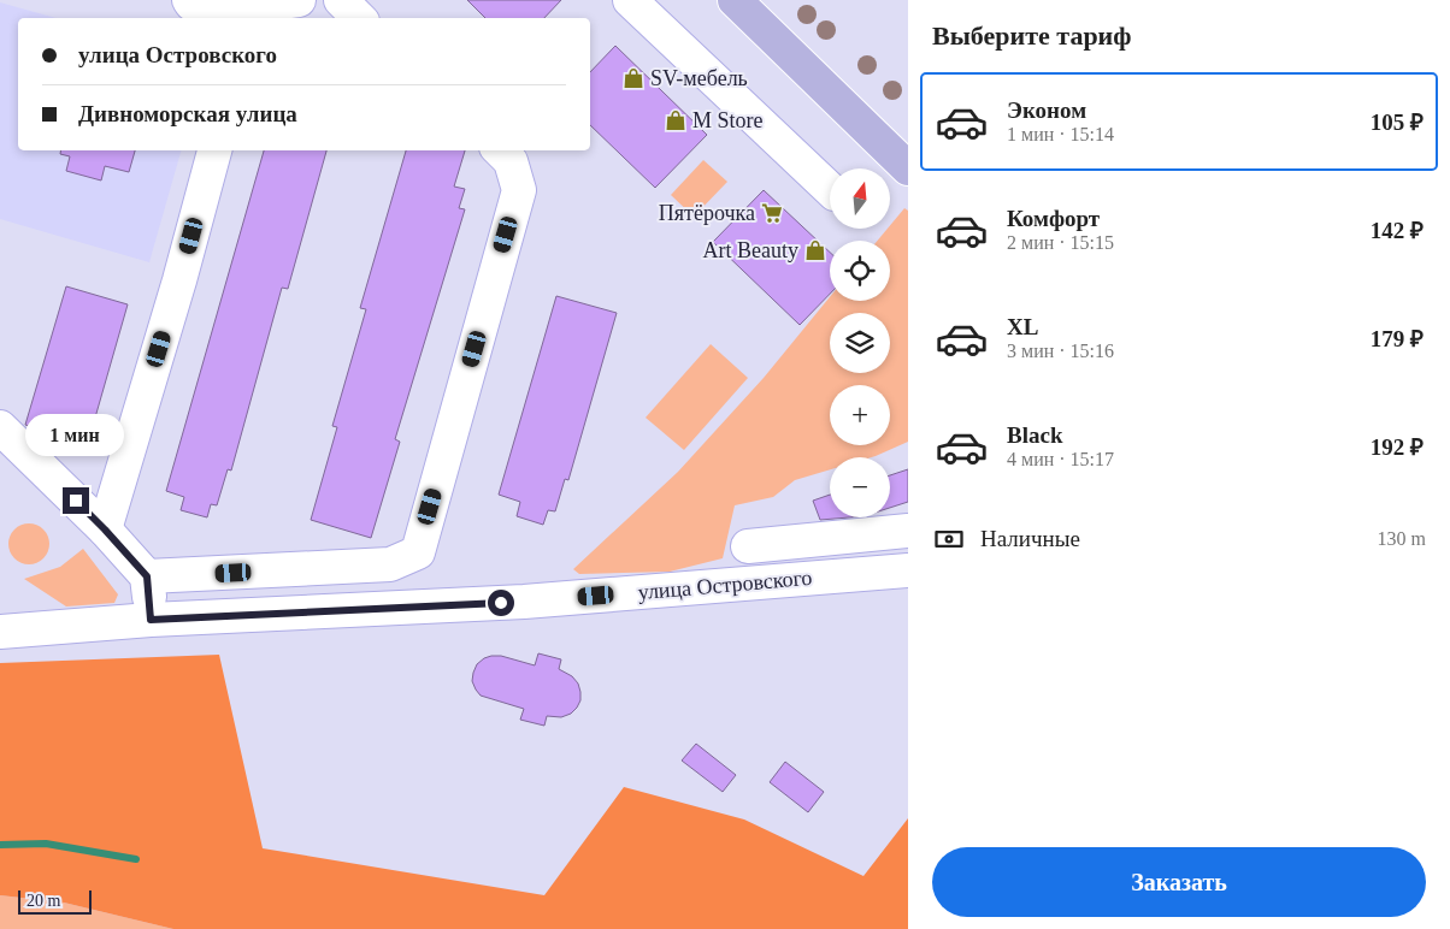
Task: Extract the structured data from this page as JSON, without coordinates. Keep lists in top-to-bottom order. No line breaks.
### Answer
{"streets":{"street":["улица Островского"]},"places":{"shop":["SV-мебель","M Store","Art Beauty"],"supermarket":["Пятёрочка"]},"scale_bar":"20 m","north":"top","page":{"heading":"Выберите тариф","banner":["улица Островского","Дивноморская улица"],"list":[{"name":"Эконом","note":"1 мин · 15:14","value":"105 ₽"},{"name":"Комфорт","note":"2 мин · 15:15","value":"142 ₽"},{"name":"XL","note":"3 мин · 15:16","value":"179 ₽"},{"name":"Black","note":"4 мин · 15:17","value":"192 ₽"}],"map_buttons":["+","−"],"bubble":"1 мин","pay":["Наличные","130 m"],"buttons":"Заказать","scale":"20 m"}}
